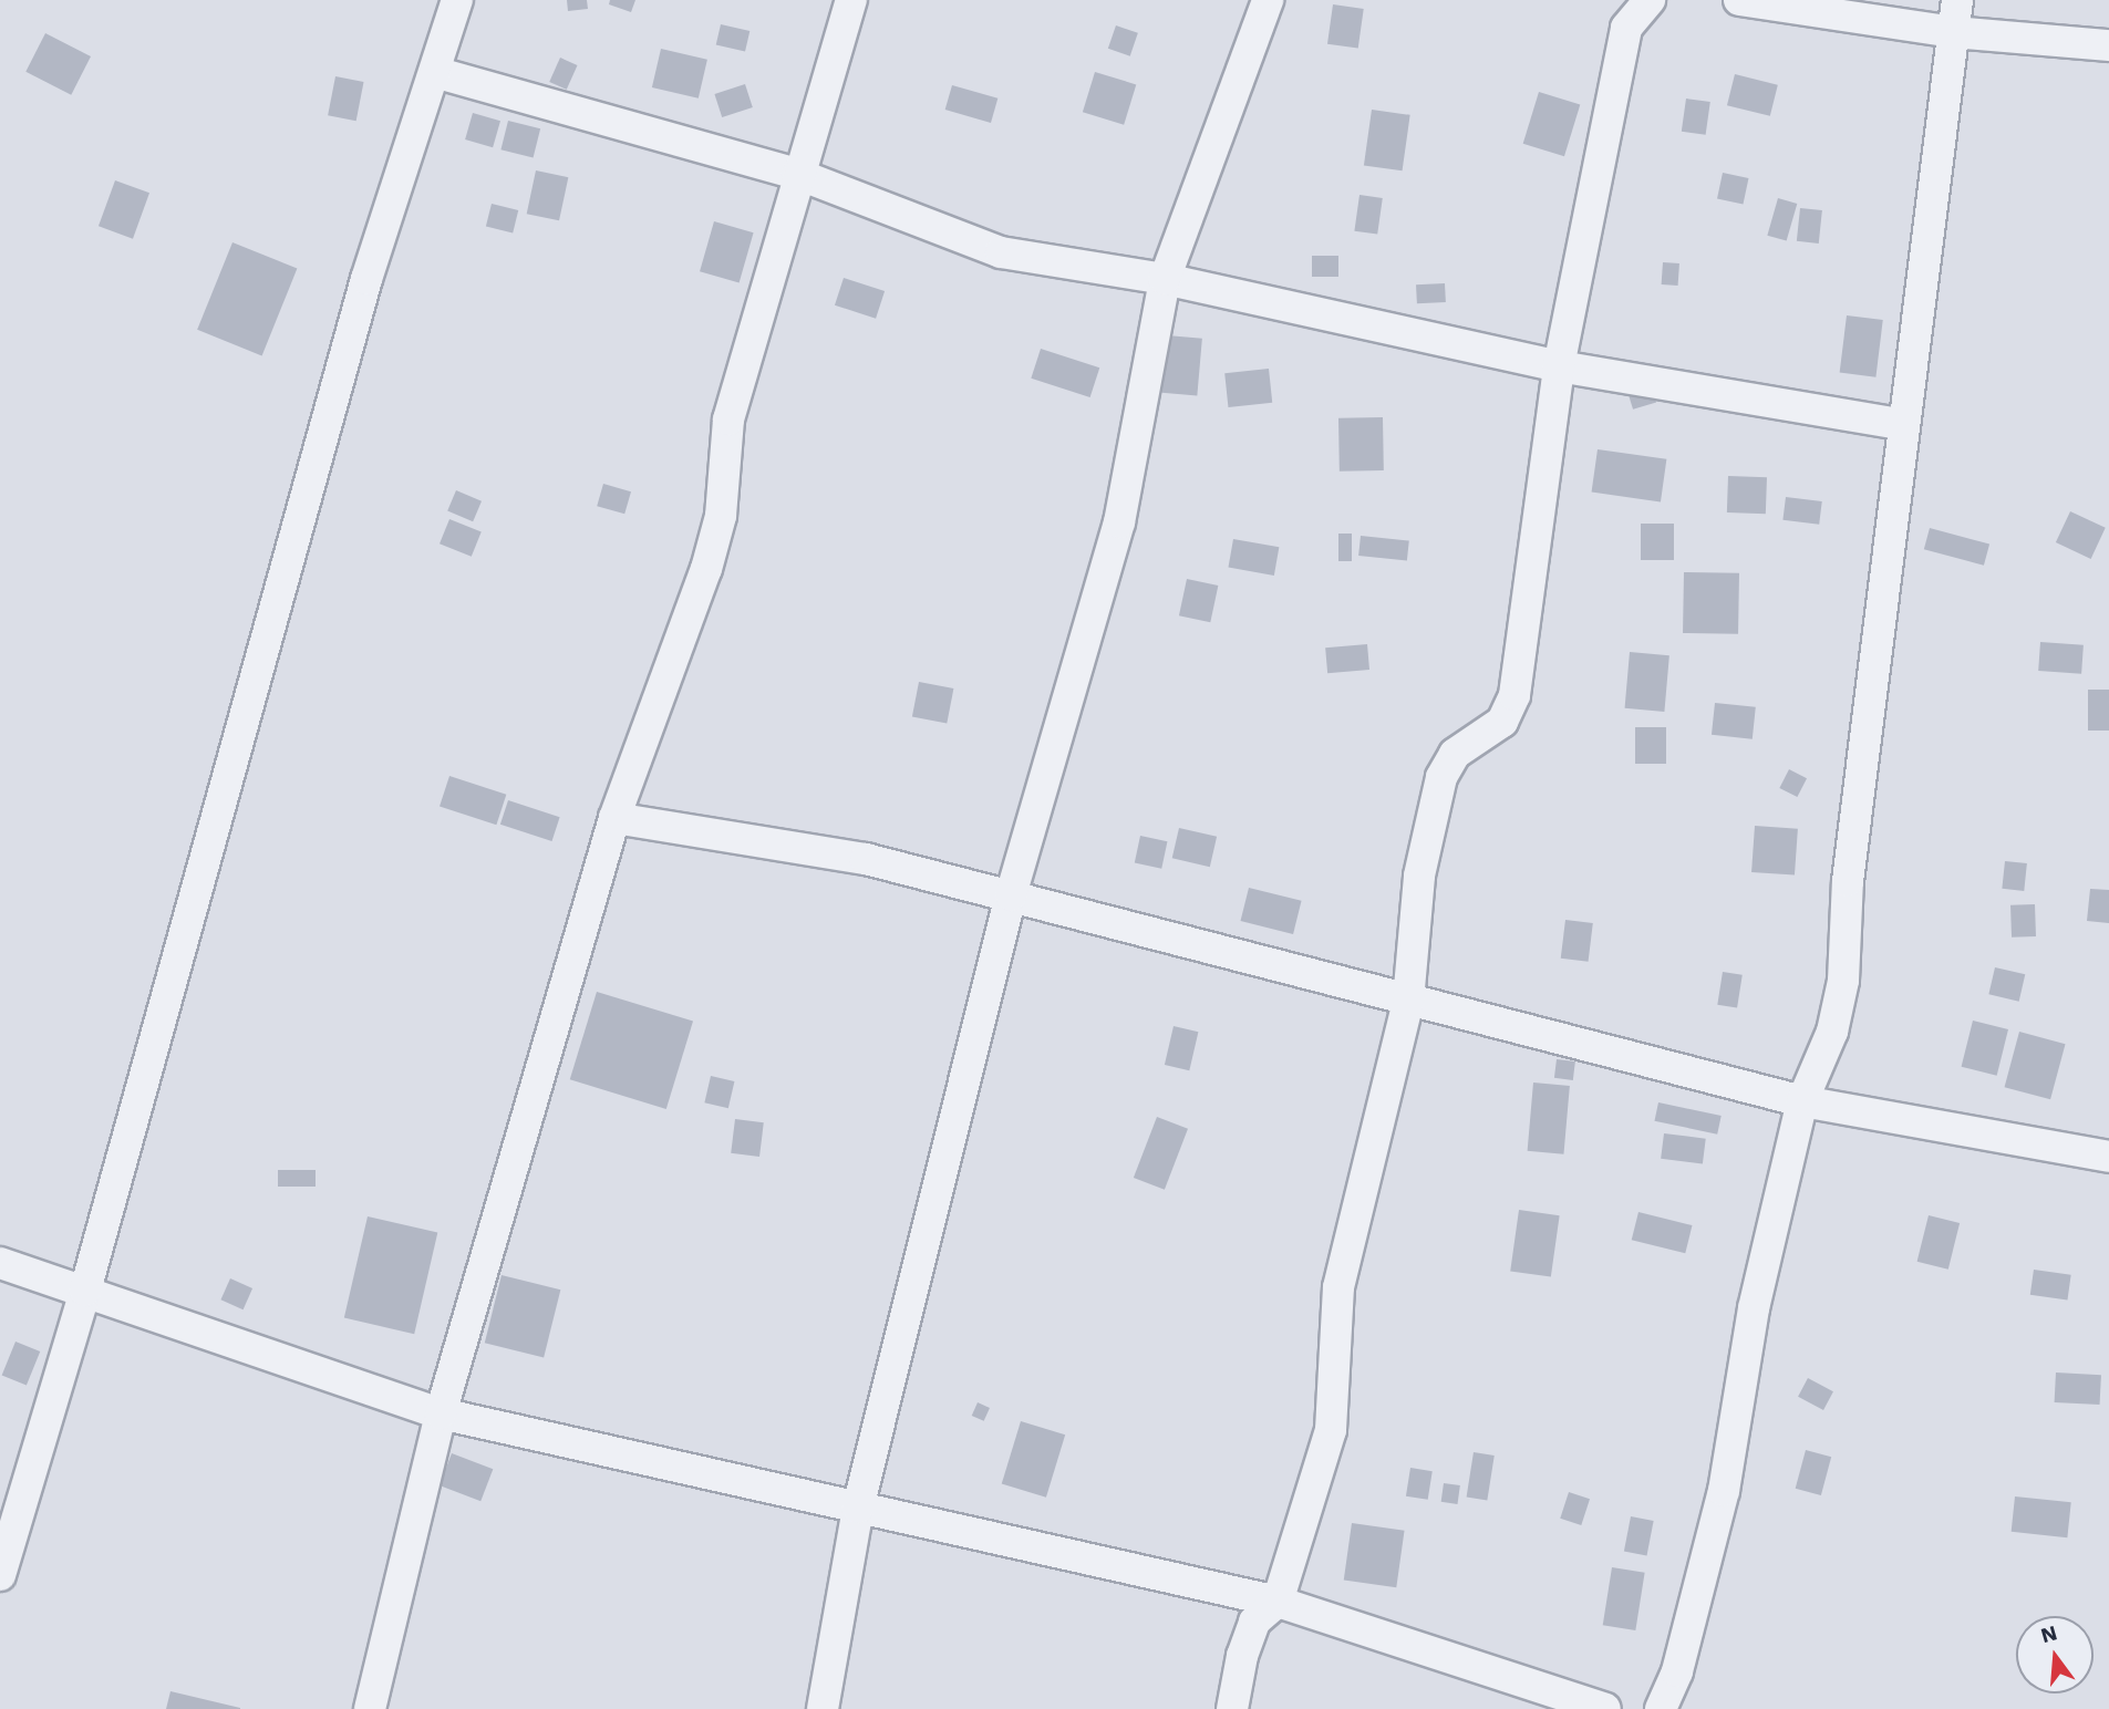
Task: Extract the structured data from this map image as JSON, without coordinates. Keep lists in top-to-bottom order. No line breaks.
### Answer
{"north":"top"}
